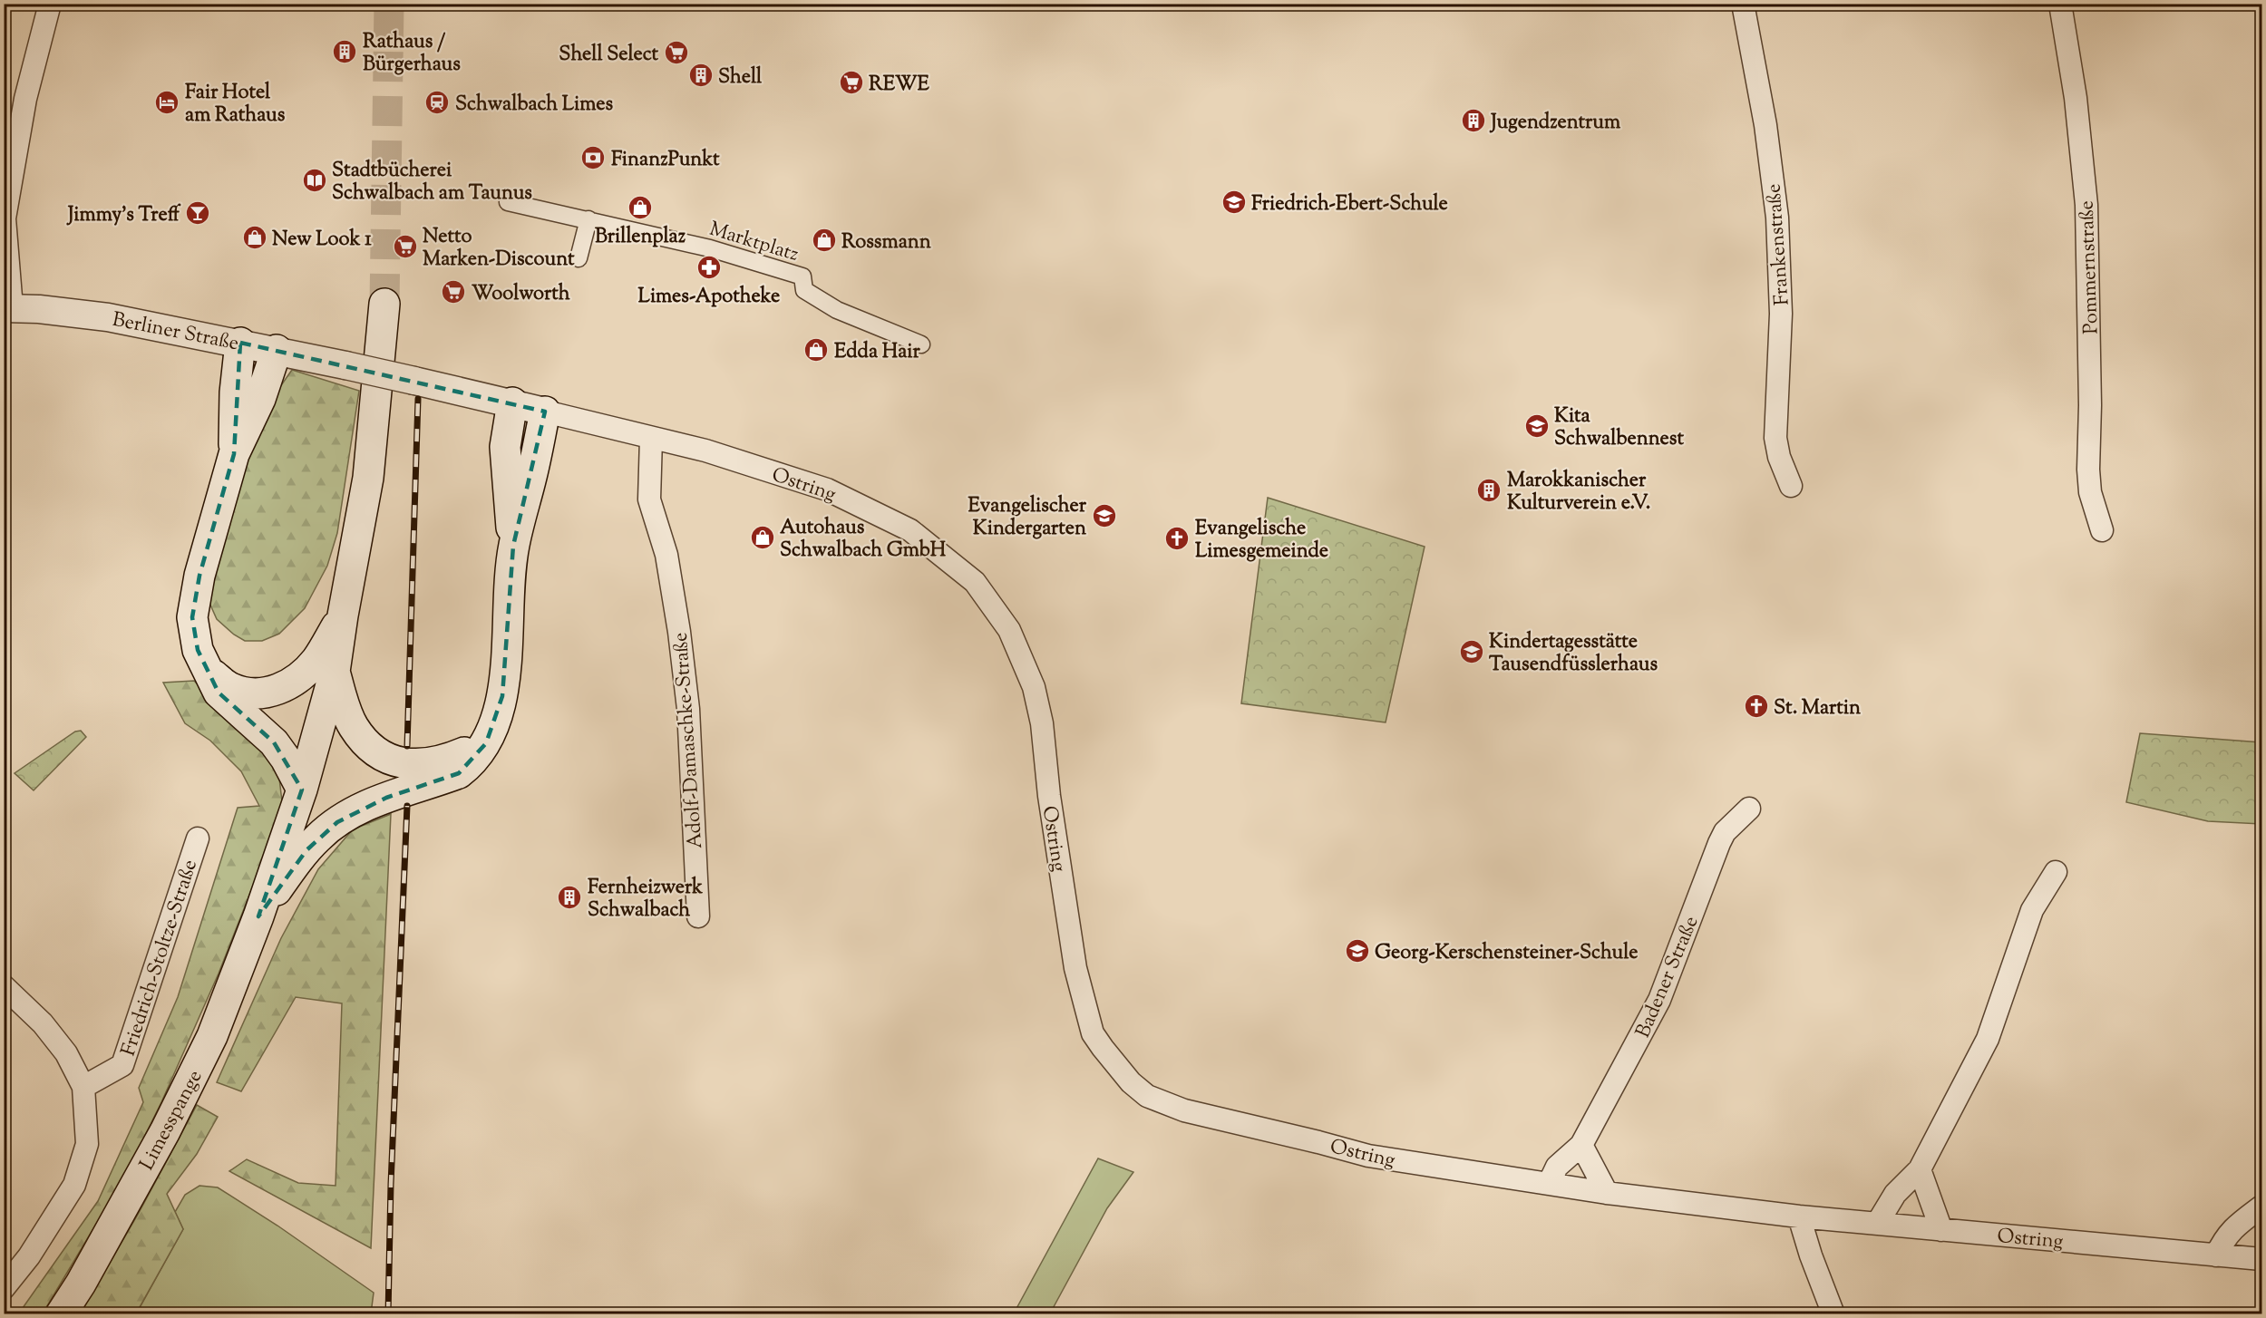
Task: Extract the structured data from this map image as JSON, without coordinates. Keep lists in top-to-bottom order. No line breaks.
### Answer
{"streets":{"main road":["Limesspange"],"street":["Marktplatz","Frankenstraße","Pommernstraße","Berliner Straße","Ostring","Adolf-Damaschke-Straße","Friedrich-Stoltze-Straße","Badener Straße"]},"crossings":[["Berliner Straße","Ostring"],["Ostring","Adolf-Damaschke-Straße"],["Ostring","Badener Straße"]],"places":{"building":["Rathaus / Bürgerhaus","Shell","Jugendzentrum","Marokkanischer Kulturverein e.V.","Fernheizwerk Schwalbach"],"supermarket":["Shell Select","REWE","Netto Marken-Discount","Woolworth"],"hotel":["Fair Hotel am Rathaus"],"station":["Schwalbach Limes"],"bank":["FinanzPunkt"],"library":["Stadtbücherei Schwalbach am Taunus"],"school or university":["Friedrich-Ebert-Schule","Kita Schwalbennest","Evangelischer Kindergarten","Kindertagesstätte Tausendfüsslerhaus","Georg-Kerschensteiner-Schule"],"shop":["Brillenplaz","New Look 1","Rossmann","Edda Hair","Autohaus Schwalbach GmbH"],"bar":["Jimmy's Treff"],"pharmacy":["Limes-Apotheke"],"church":["Evangelische Limesgemeinde","St. Martin"]}}
